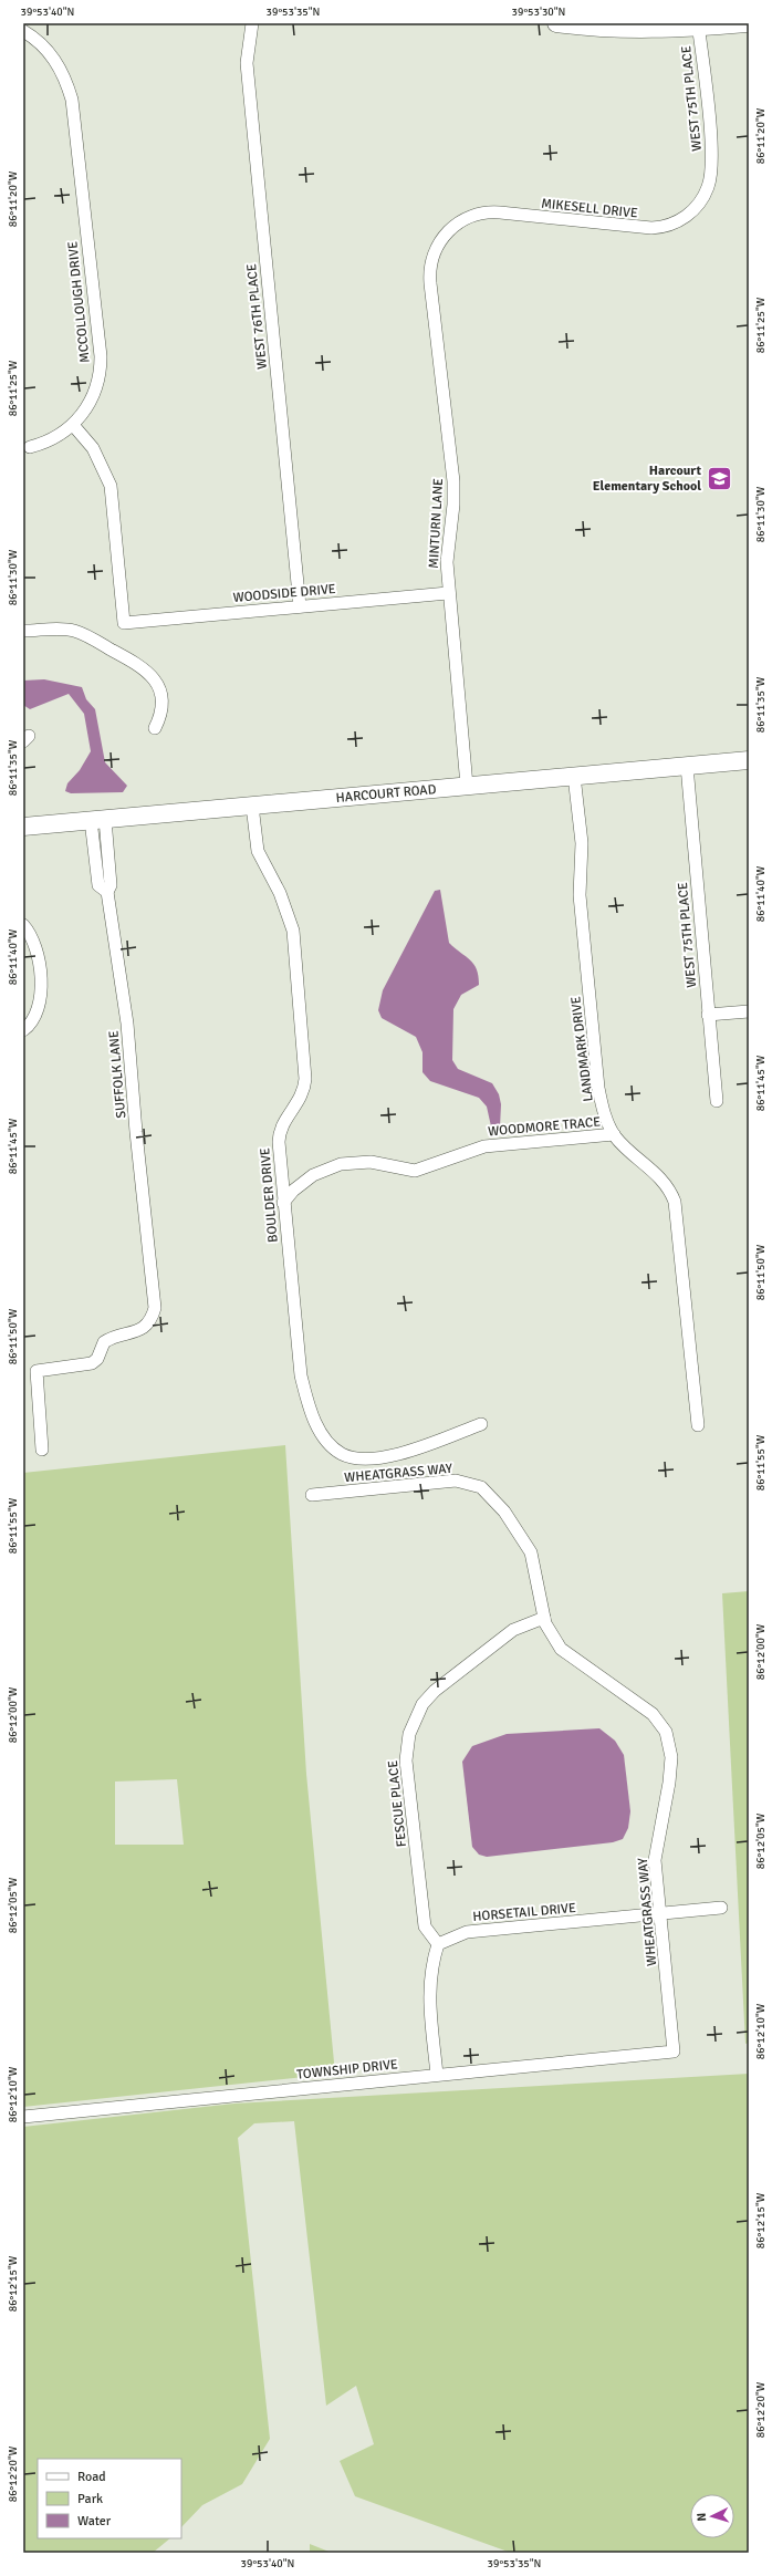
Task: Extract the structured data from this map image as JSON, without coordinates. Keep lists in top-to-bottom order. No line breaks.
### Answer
{"streets":{"street":["WEST 75TH PLACE","MIKESELL DRIVE","MCCOLLOUGH DRIVE","WEST 76TH PLACE","MINTURN LANE","WOODSIDE DRIVE","HARCOURT ROAD","LANDMARK DRIVE","SUFFOLK LANE","WOODMORE TRACE","BOULDER DRIVE","WHEATGRASS WAY","FESCUE PLACE","HORSETAIL DRIVE","TOWNSHIP DRIVE"]},"crossings":[["WEST 75TH PLACE","MIKESELL DRIVE"],["WEST 75TH PLACE","HARCOURT ROAD"],["MIKESELL DRIVE","MINTURN LANE"],["MCCOLLOUGH DRIVE","WOODSIDE DRIVE"],["WEST 76TH PLACE","WOODSIDE DRIVE"],["MINTURN LANE","WOODSIDE DRIVE"],["MINTURN LANE","HARCOURT ROAD"],["HARCOURT ROAD","LANDMARK DRIVE"],["HARCOURT ROAD","SUFFOLK LANE"],["HARCOURT ROAD","BOULDER DRIVE"],["LANDMARK DRIVE","WOODMORE TRACE"],["WOODMORE TRACE","BOULDER DRIVE"],["WHEATGRASS WAY","FESCUE PLACE"],["WHEATGRASS WAY","HORSETAIL DRIVE"],["WHEATGRASS WAY","TOWNSHIP DRIVE"],["FESCUE PLACE","HORSETAIL DRIVE"]],"places":{"school or university":["Harcourt Elementary School"]},"legend":["Road","Park","Water"],"north":"left","coordinates":["39°53'40\"N","39°53'35\"N","39°53'30\"N","86°11'20\"W","86°11'25\"W","86°11'30\"W","86°11'35\"W","86°11'40\"W","86°11'45\"W","86°11'50\"W","86°11'55\"W","86°12'00\"W","86°12'05\"W","86°12'10\"W","86°12'15\"W","86°12'20\"W"]}
